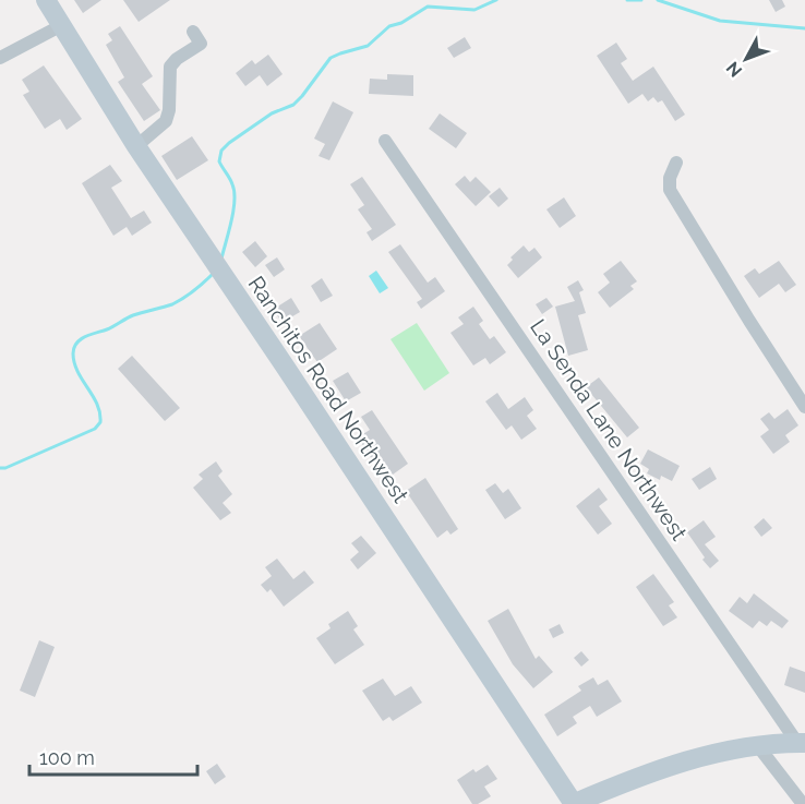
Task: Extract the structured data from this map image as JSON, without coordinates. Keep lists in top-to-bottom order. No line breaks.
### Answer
{"streets":{"street":["Ranchitos Road Northwest","La Senda Lane Northwest"]},"scale_bar":"100 m","north":"bottom left"}
